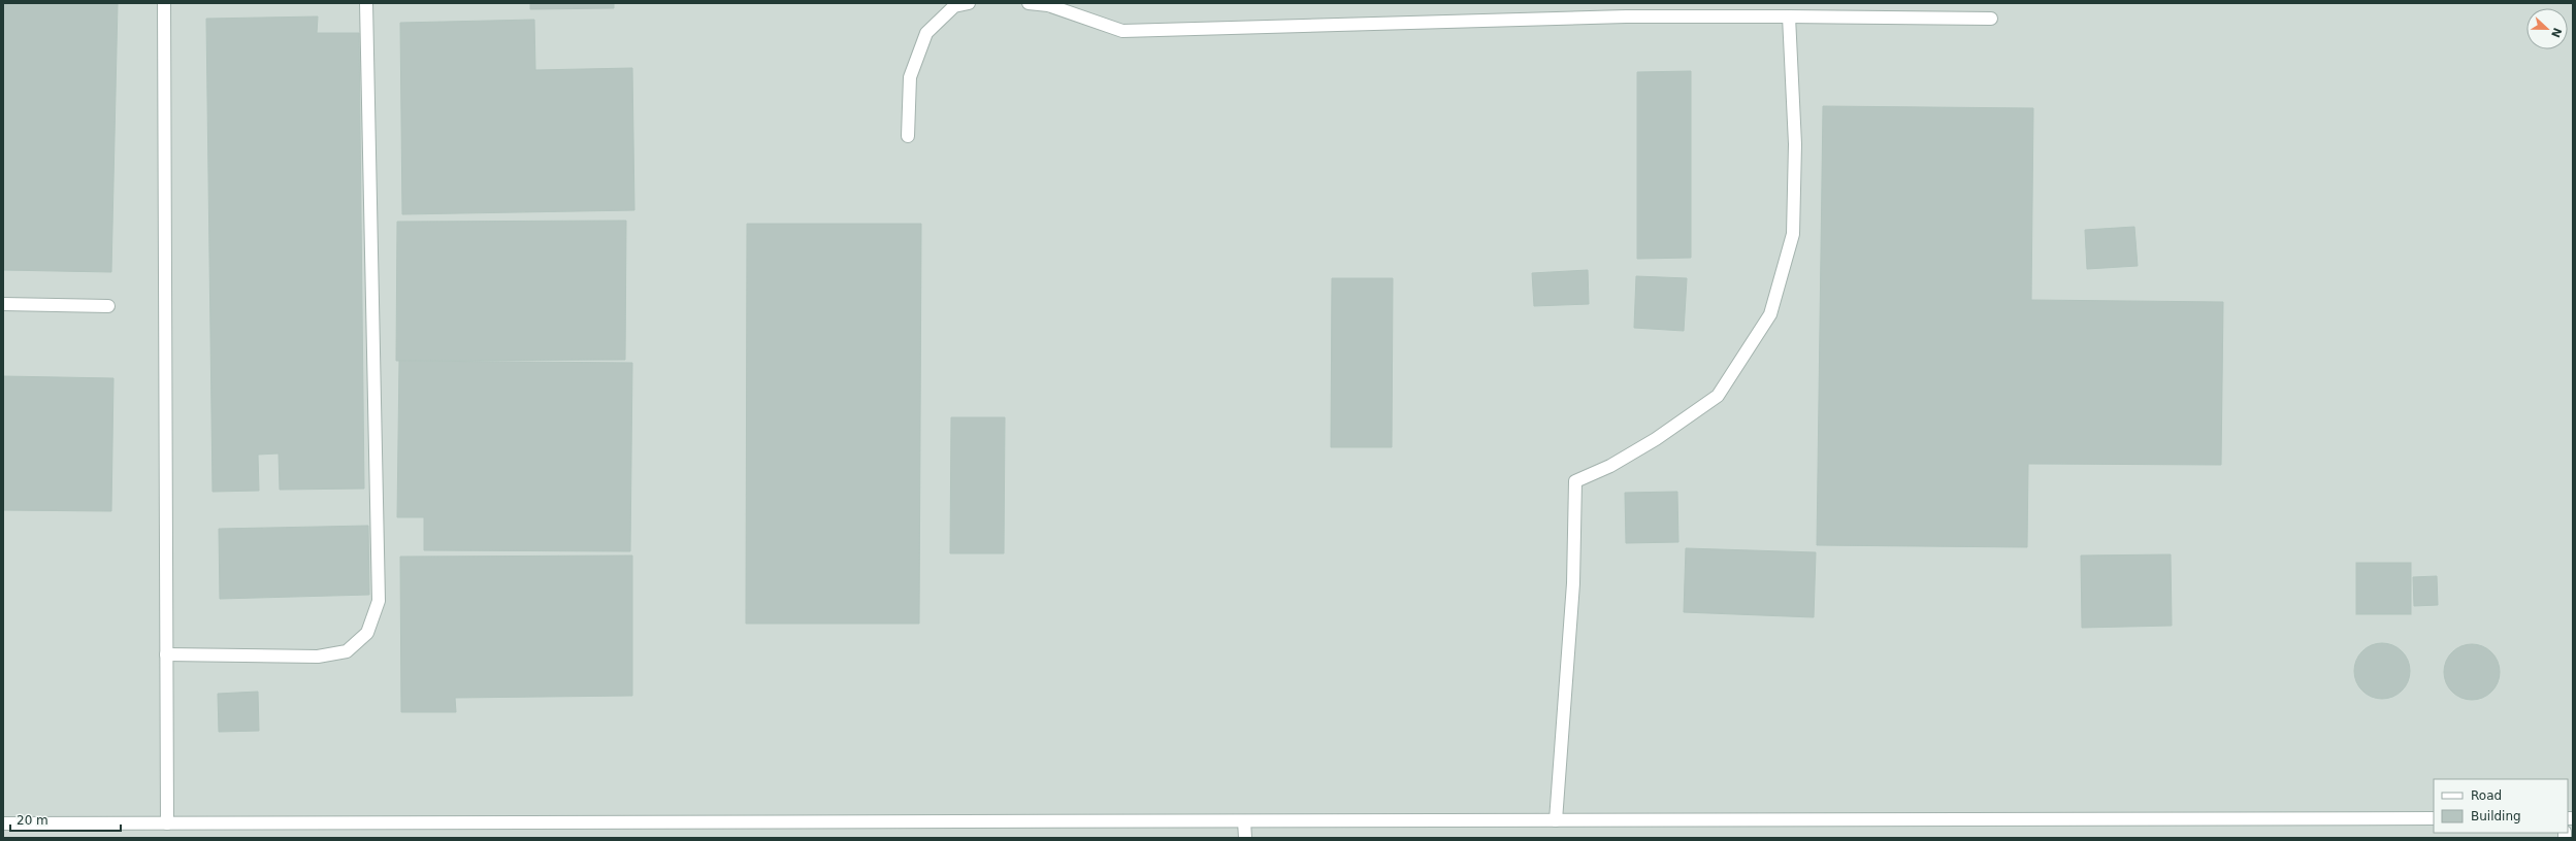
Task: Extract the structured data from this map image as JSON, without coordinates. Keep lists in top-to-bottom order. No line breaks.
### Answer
{"legend":["Road","Building"],"scale_bar":"20 m","north":"right"}
